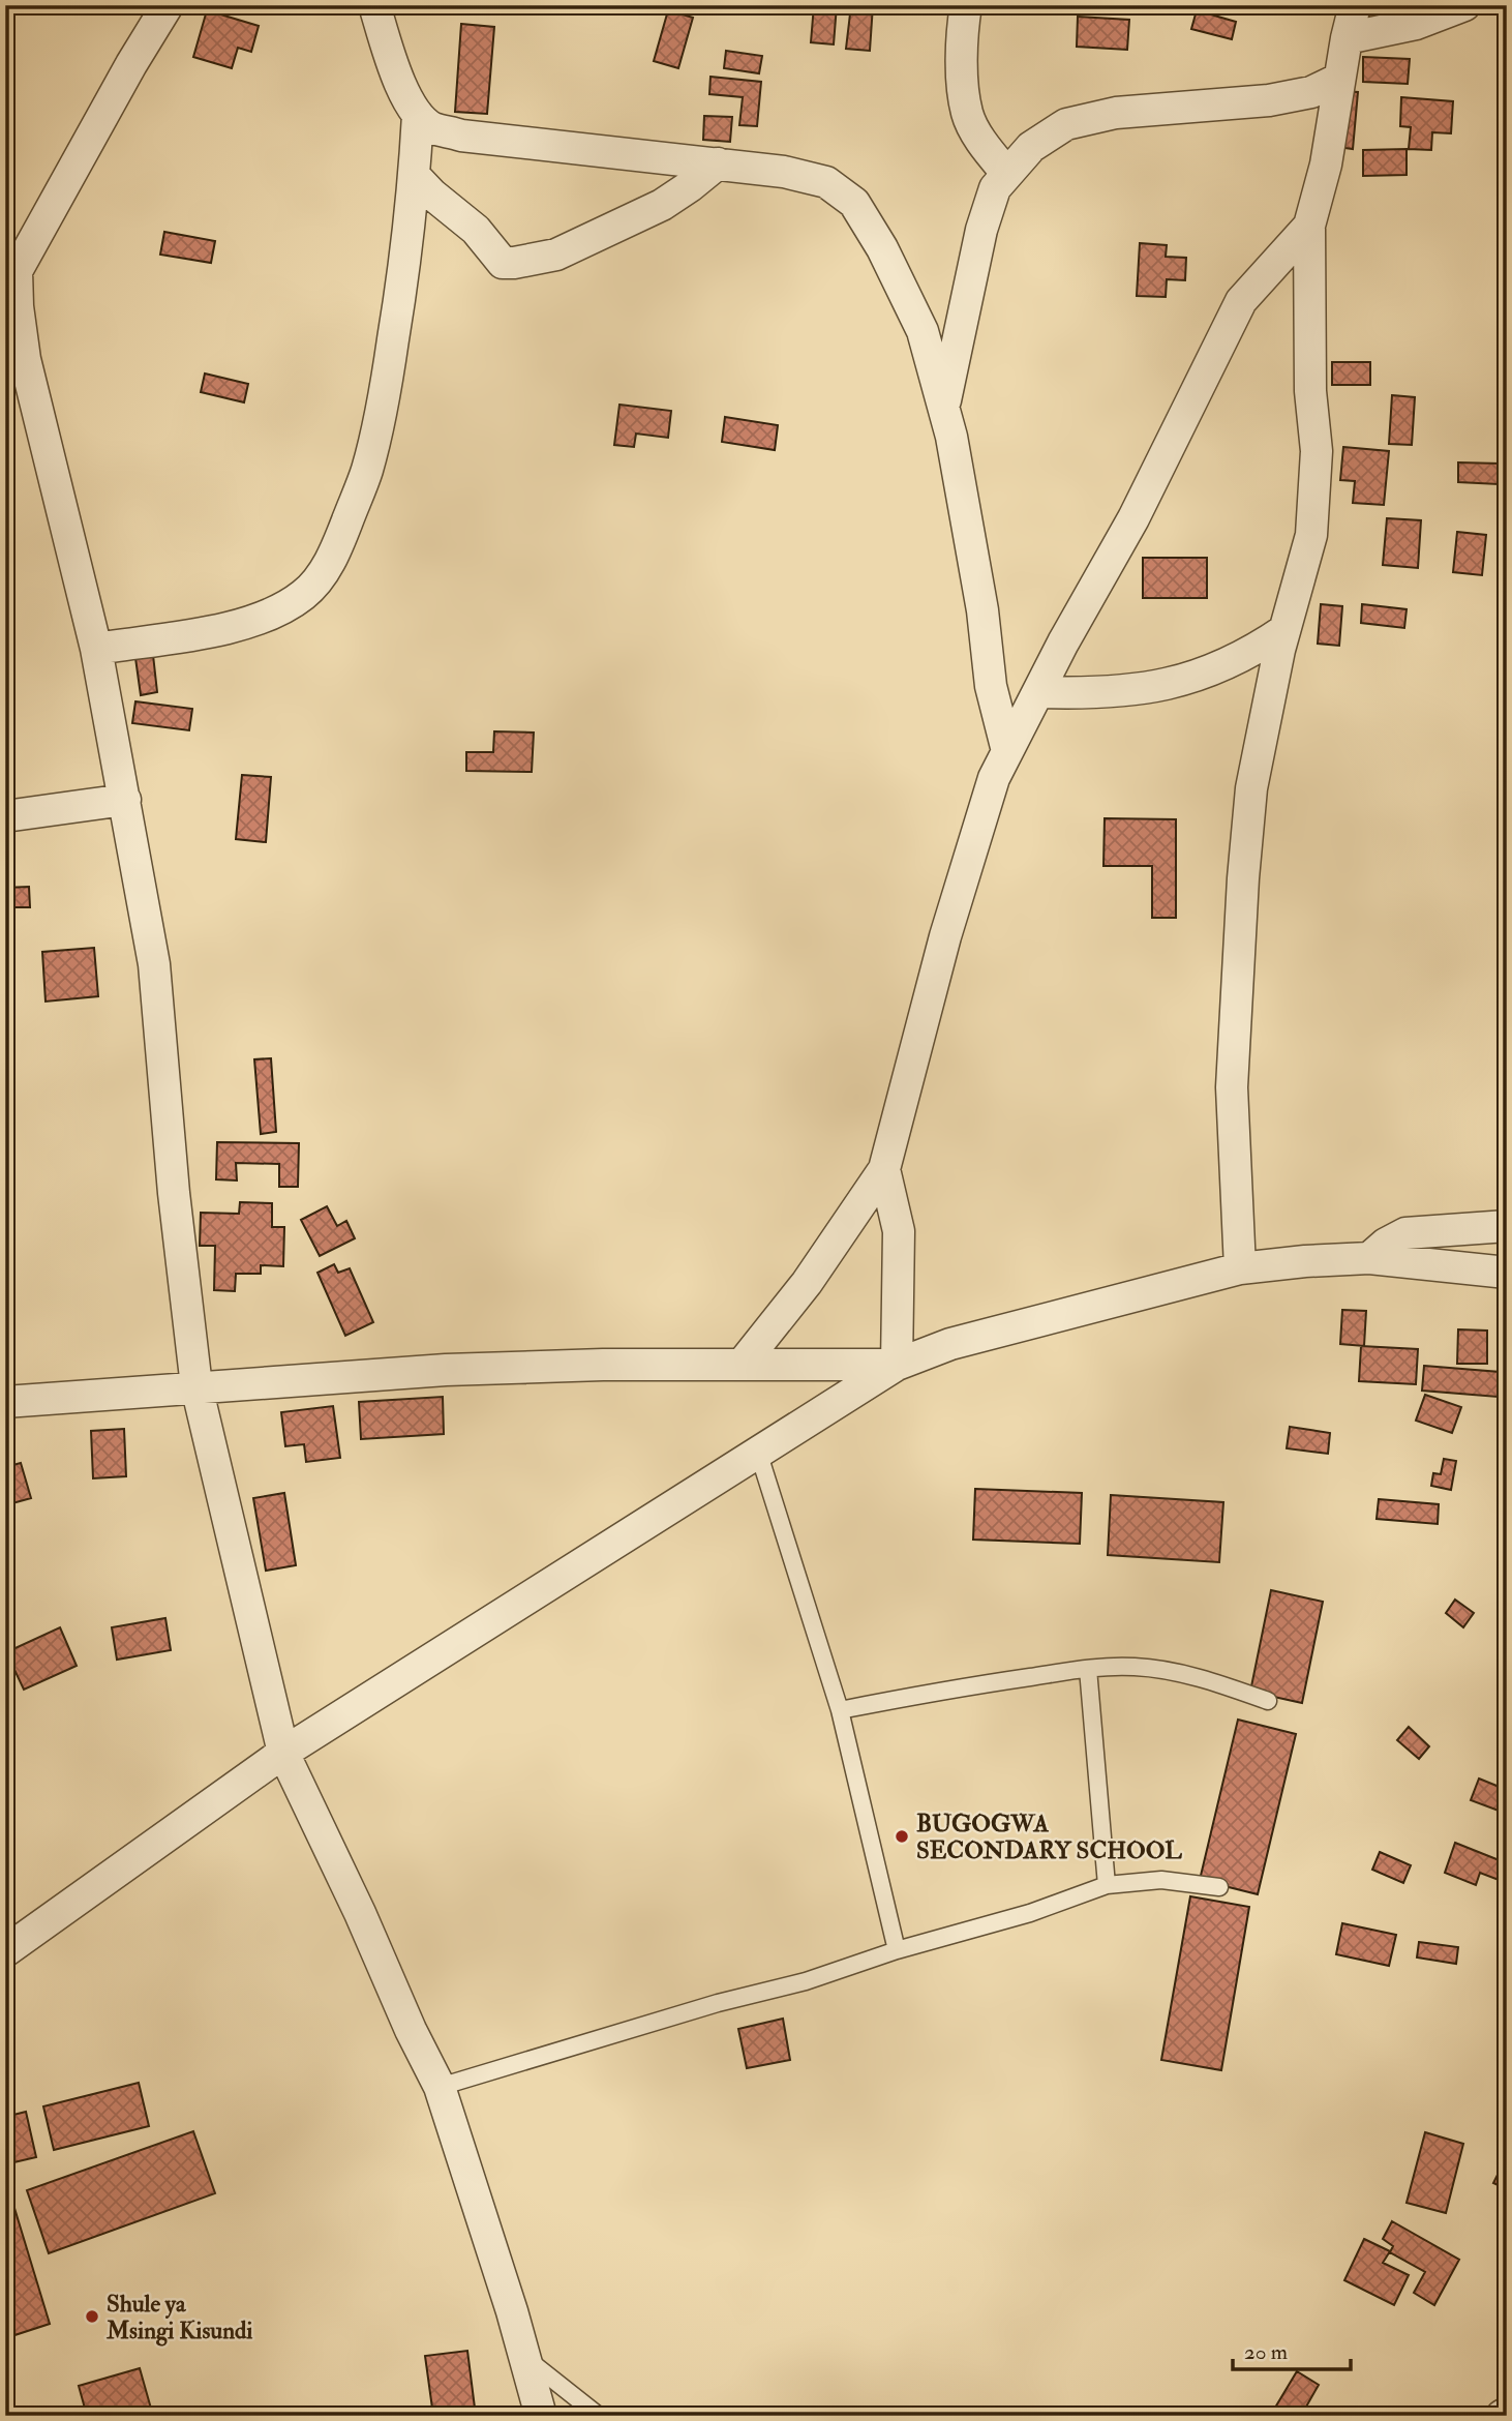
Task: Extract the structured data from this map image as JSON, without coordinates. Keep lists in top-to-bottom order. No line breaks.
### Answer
{"places":["BUGOGWA SECONDARY SCHOOL","Shule ya Msingi Kisundi"],"scale_bar":"20 m"}
